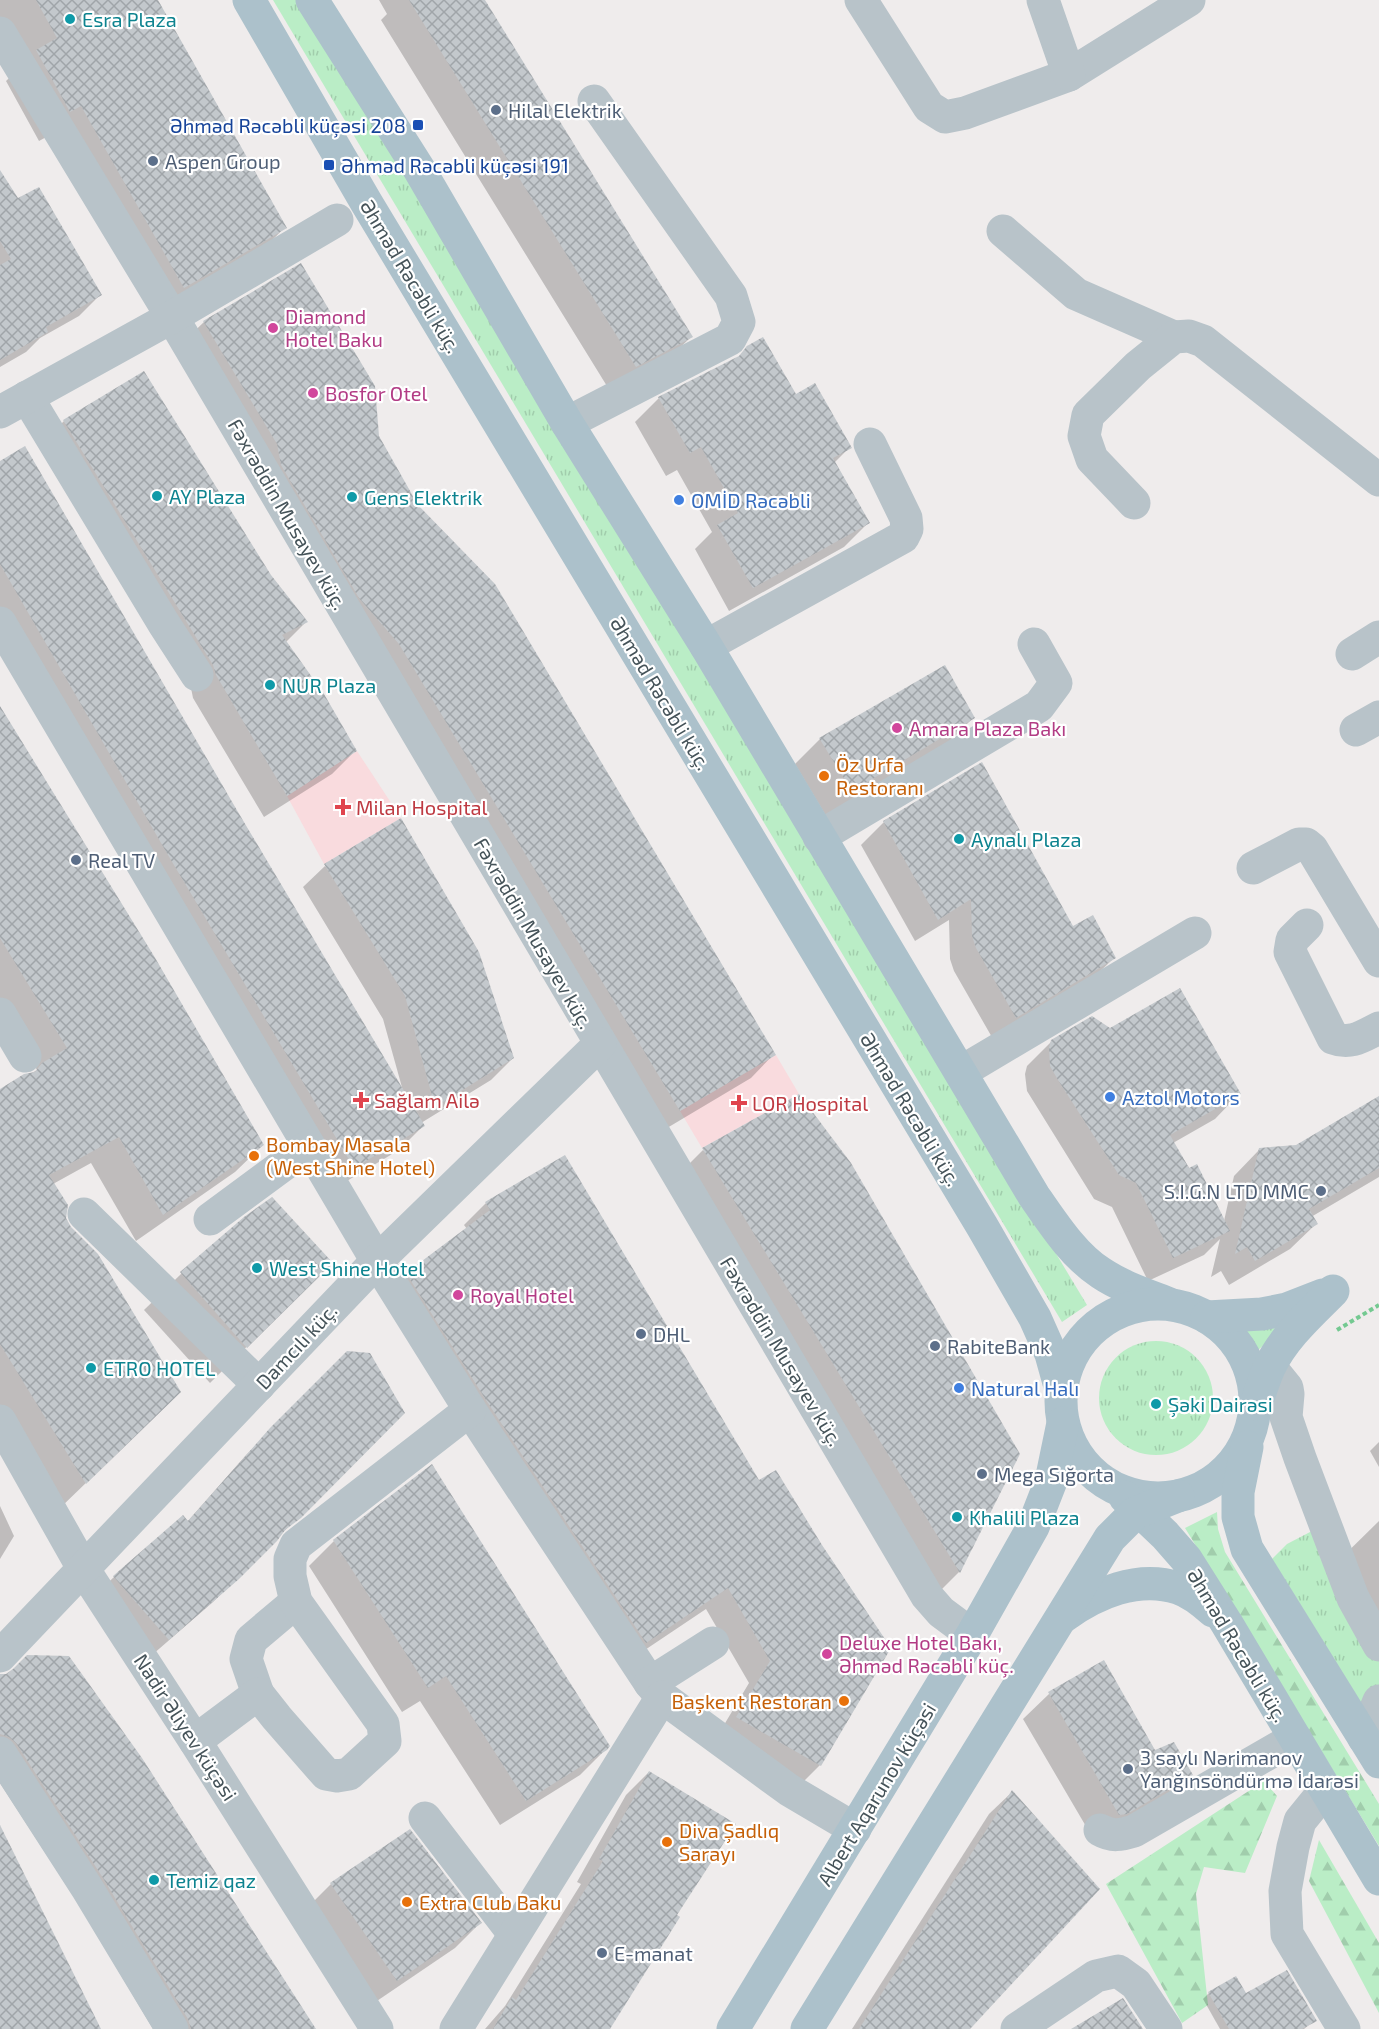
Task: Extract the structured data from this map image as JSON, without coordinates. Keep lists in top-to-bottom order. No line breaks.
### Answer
{"streets":{"main road":["Əhməd Rəcəbli küç.","Albert Aqarunov küçəsi"],"street":["Fəxrəddin Musayev küç.","Damcılı küç.","Nadir Əliyev küçəsi"]},"crossings":[["Əhməd Rəcəbli küç.","Albert Aqarunov küçəsi"],["Fəxrəddin Musayev küç.","Damcılı küç."],["Fəxrəddin Musayev küç.","Albert Aqarunov küçəsi"],["Damcılı küç.","Nadir Əliyev küçəsi"]],"places":{"other":["Esra Plaza","Hilal Elektrik","Aspen Group","Diamond Hotel Baku","Bosfor Otel","AY Plaza","Gens Elektrik","OMİD Rəcəbli","NUR Plaza","Amara Plaza Bakı","Öz Urfa Restoranı","Aynalı Plaza","Real TV","Aztol Motors","Bombay Masala (West Shine Hotel)","S.I.G.N LTD MMC","West Shine Hotel","Royal Hotel","DHL","RabiteBank","ETRO HOTEL","Natural Halı","Şəki Dairəsi","Mega Sığorta","Khalili Plaza","Deluxe Hotel Bakı, Əhməd Rəcəbli küç.","Başkent Restoran","3 saylı Nərimanov Yanğınsöndürmə İdarəsi","Diva Şadlıq Sarayı","Temiz qaz","Extra Club Baku","E-manat"],"transit":["Əhməd Rəcəbli küçəsi 208","Əhməd Rəcəbli küçəsi 191"],"health":["Milan Hospital","Sağlam Ailə","LOR Hospital"]}}
